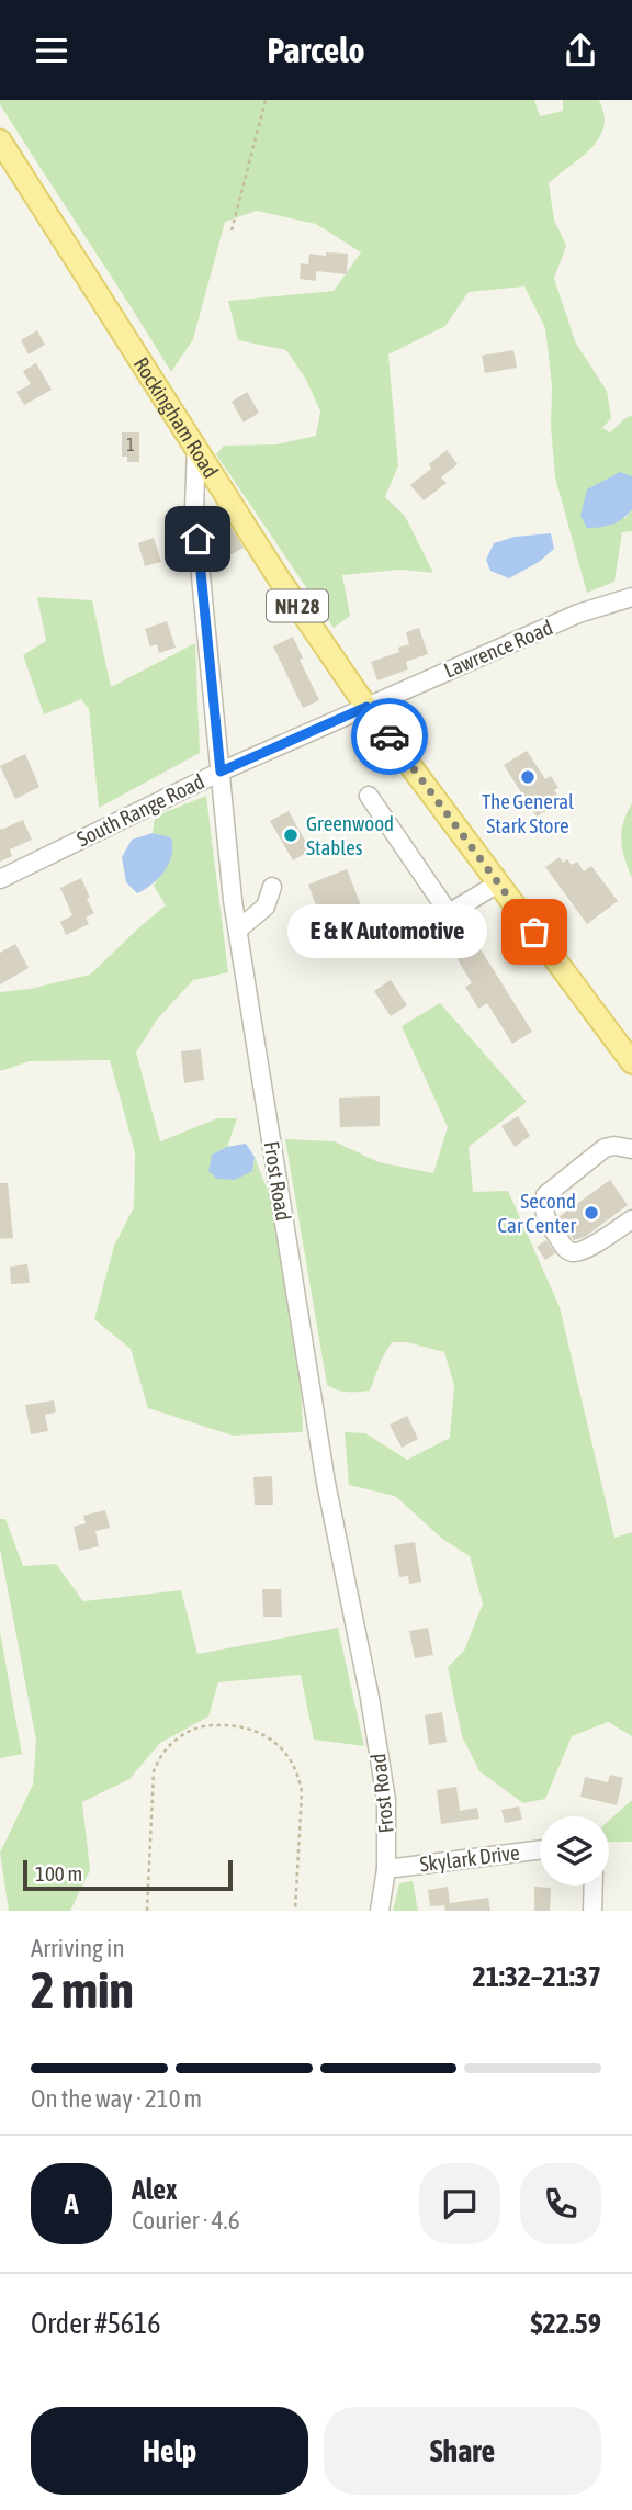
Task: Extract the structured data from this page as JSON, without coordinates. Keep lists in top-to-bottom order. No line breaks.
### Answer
{"streets":{"main road":["Rockingham Road","NH 28"],"street":["Lawrence Road","South Range Road","Frost Road","Skylark Drive"]},"crossings":[["Rockingham Road","Lawrence Road"],["Rockingham Road","South Range Road"],["Rockingham Road","Frost Road"],["Lawrence Road","South Range Road"],["South Range Road","Frost Road"],["Frost Road","Skylark Drive"]],"places":["The General Stark Store","Greenwood Stables","E & K Automotive","Second Car Center"],"house_numbers":["1"],"scale_bar":"100 m","page":{"header":"Parcelo","bubble":"E & K Automotive","scale":"100 m","heading":["2 min","Arriving in","21:32–21:37"],"panel":["Alex","Courier · 4.6","Order #5616","$22.59"],"bar":"On the way · 210 m","round":"A","buttons":["Help","Share"]}}
